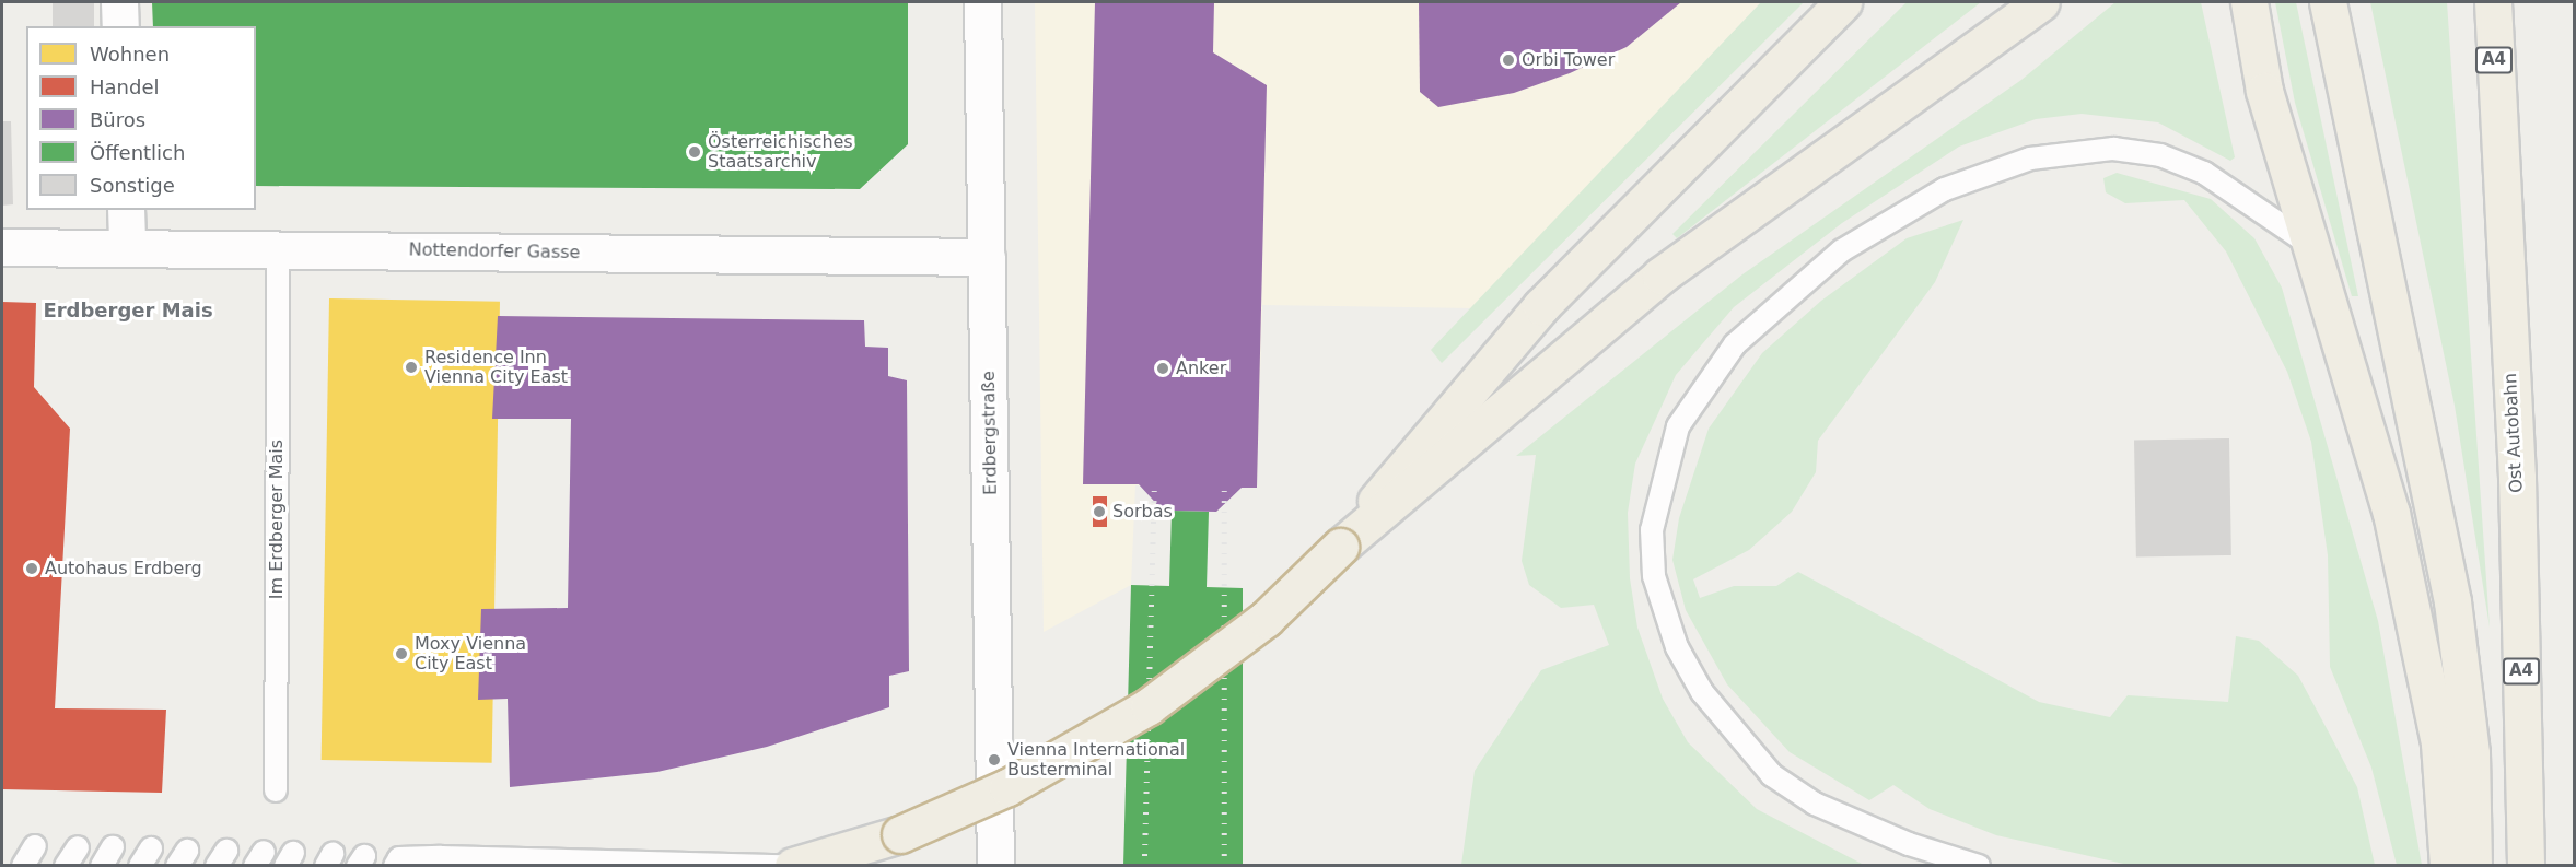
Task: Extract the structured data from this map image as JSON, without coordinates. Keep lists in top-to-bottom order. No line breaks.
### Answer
{"streets":{"highway":["A4","Ost Autobahn"],"street":["Nottendorfer Gasse","Erdbergstraße"],"lane":["Im Erdberger Mais"]},"crossings":[["Nottendorfer Gasse","Erdbergstraße"],["Nottendorfer Gasse","Im Erdberger Mais"]],"districts":["Erdberger Mais"],"places":["Orbi Tower","Österreichisches Staatsarchiv","Residence Inn Vienna City East","Anker","Sorbas","Autohaus Erdberg","Moxy Vienna City East","Vienna International Busterminal"],"legend":["Wohnen","Handel","Büros","Öffentlich","Sonstige"]}
